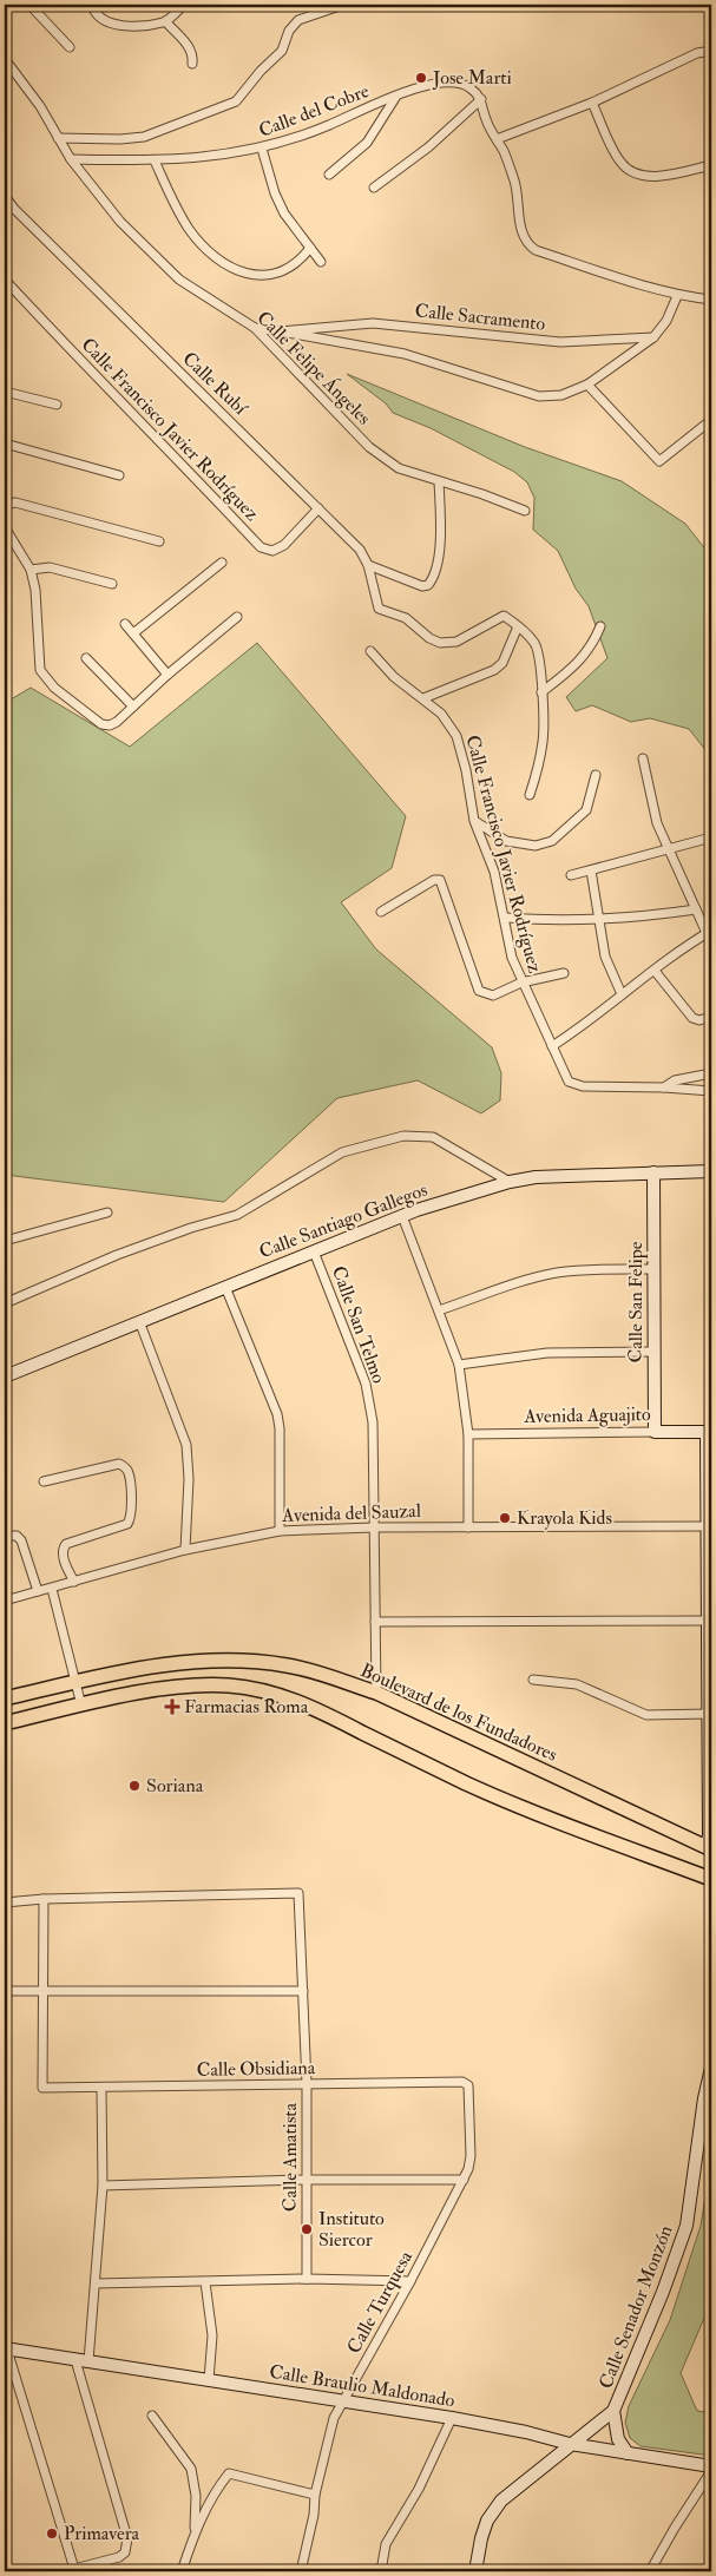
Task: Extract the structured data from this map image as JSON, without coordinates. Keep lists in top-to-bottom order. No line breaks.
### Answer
{"streets":{"main road":["Boulevard de los Fundadores"],"street":["Calle del Cobre","Calle Sacramento","Calle Felipe Ángeles","Calle Rubí","Calle Francisco Javier Rodríguez","Calle Santiago Gallegos","Calle San Felipe","Calle San Telmo","Avenida Aguajito","Avenida del Sauzal","Calle Obsidiana","Calle Amatista","Calle Turquesa","Calle Senador Monzón","Calle Braulio Maldonado"]},"crossings":[["Calle del Cobre","Calle Felipe Ángeles"],["Calle Sacramento","Calle Felipe Ángeles"],["Calle Rubí","Calle Francisco Javier Rodríguez"],["Calle Santiago Gallegos","Calle San Felipe"],["Calle Santiago Gallegos","Calle San Telmo"],["Calle San Felipe","Avenida Aguajito"],["Calle San Telmo","Avenida del Sauzal"],["Calle San Telmo","Boulevard de los Fundadores"],["Calle Obsidiana","Calle Amatista"],["Calle Obsidiana","Calle Turquesa"],["Calle Turquesa","Calle Braulio Maldonado"],["Calle Senador Monzón","Calle Braulio Maldonado"]],"places":{"other":["Jose Marti","Krayola Kids","Soriana","Instituto Siercor","Primavera"],"health":["Farmacias Roma"]}}
